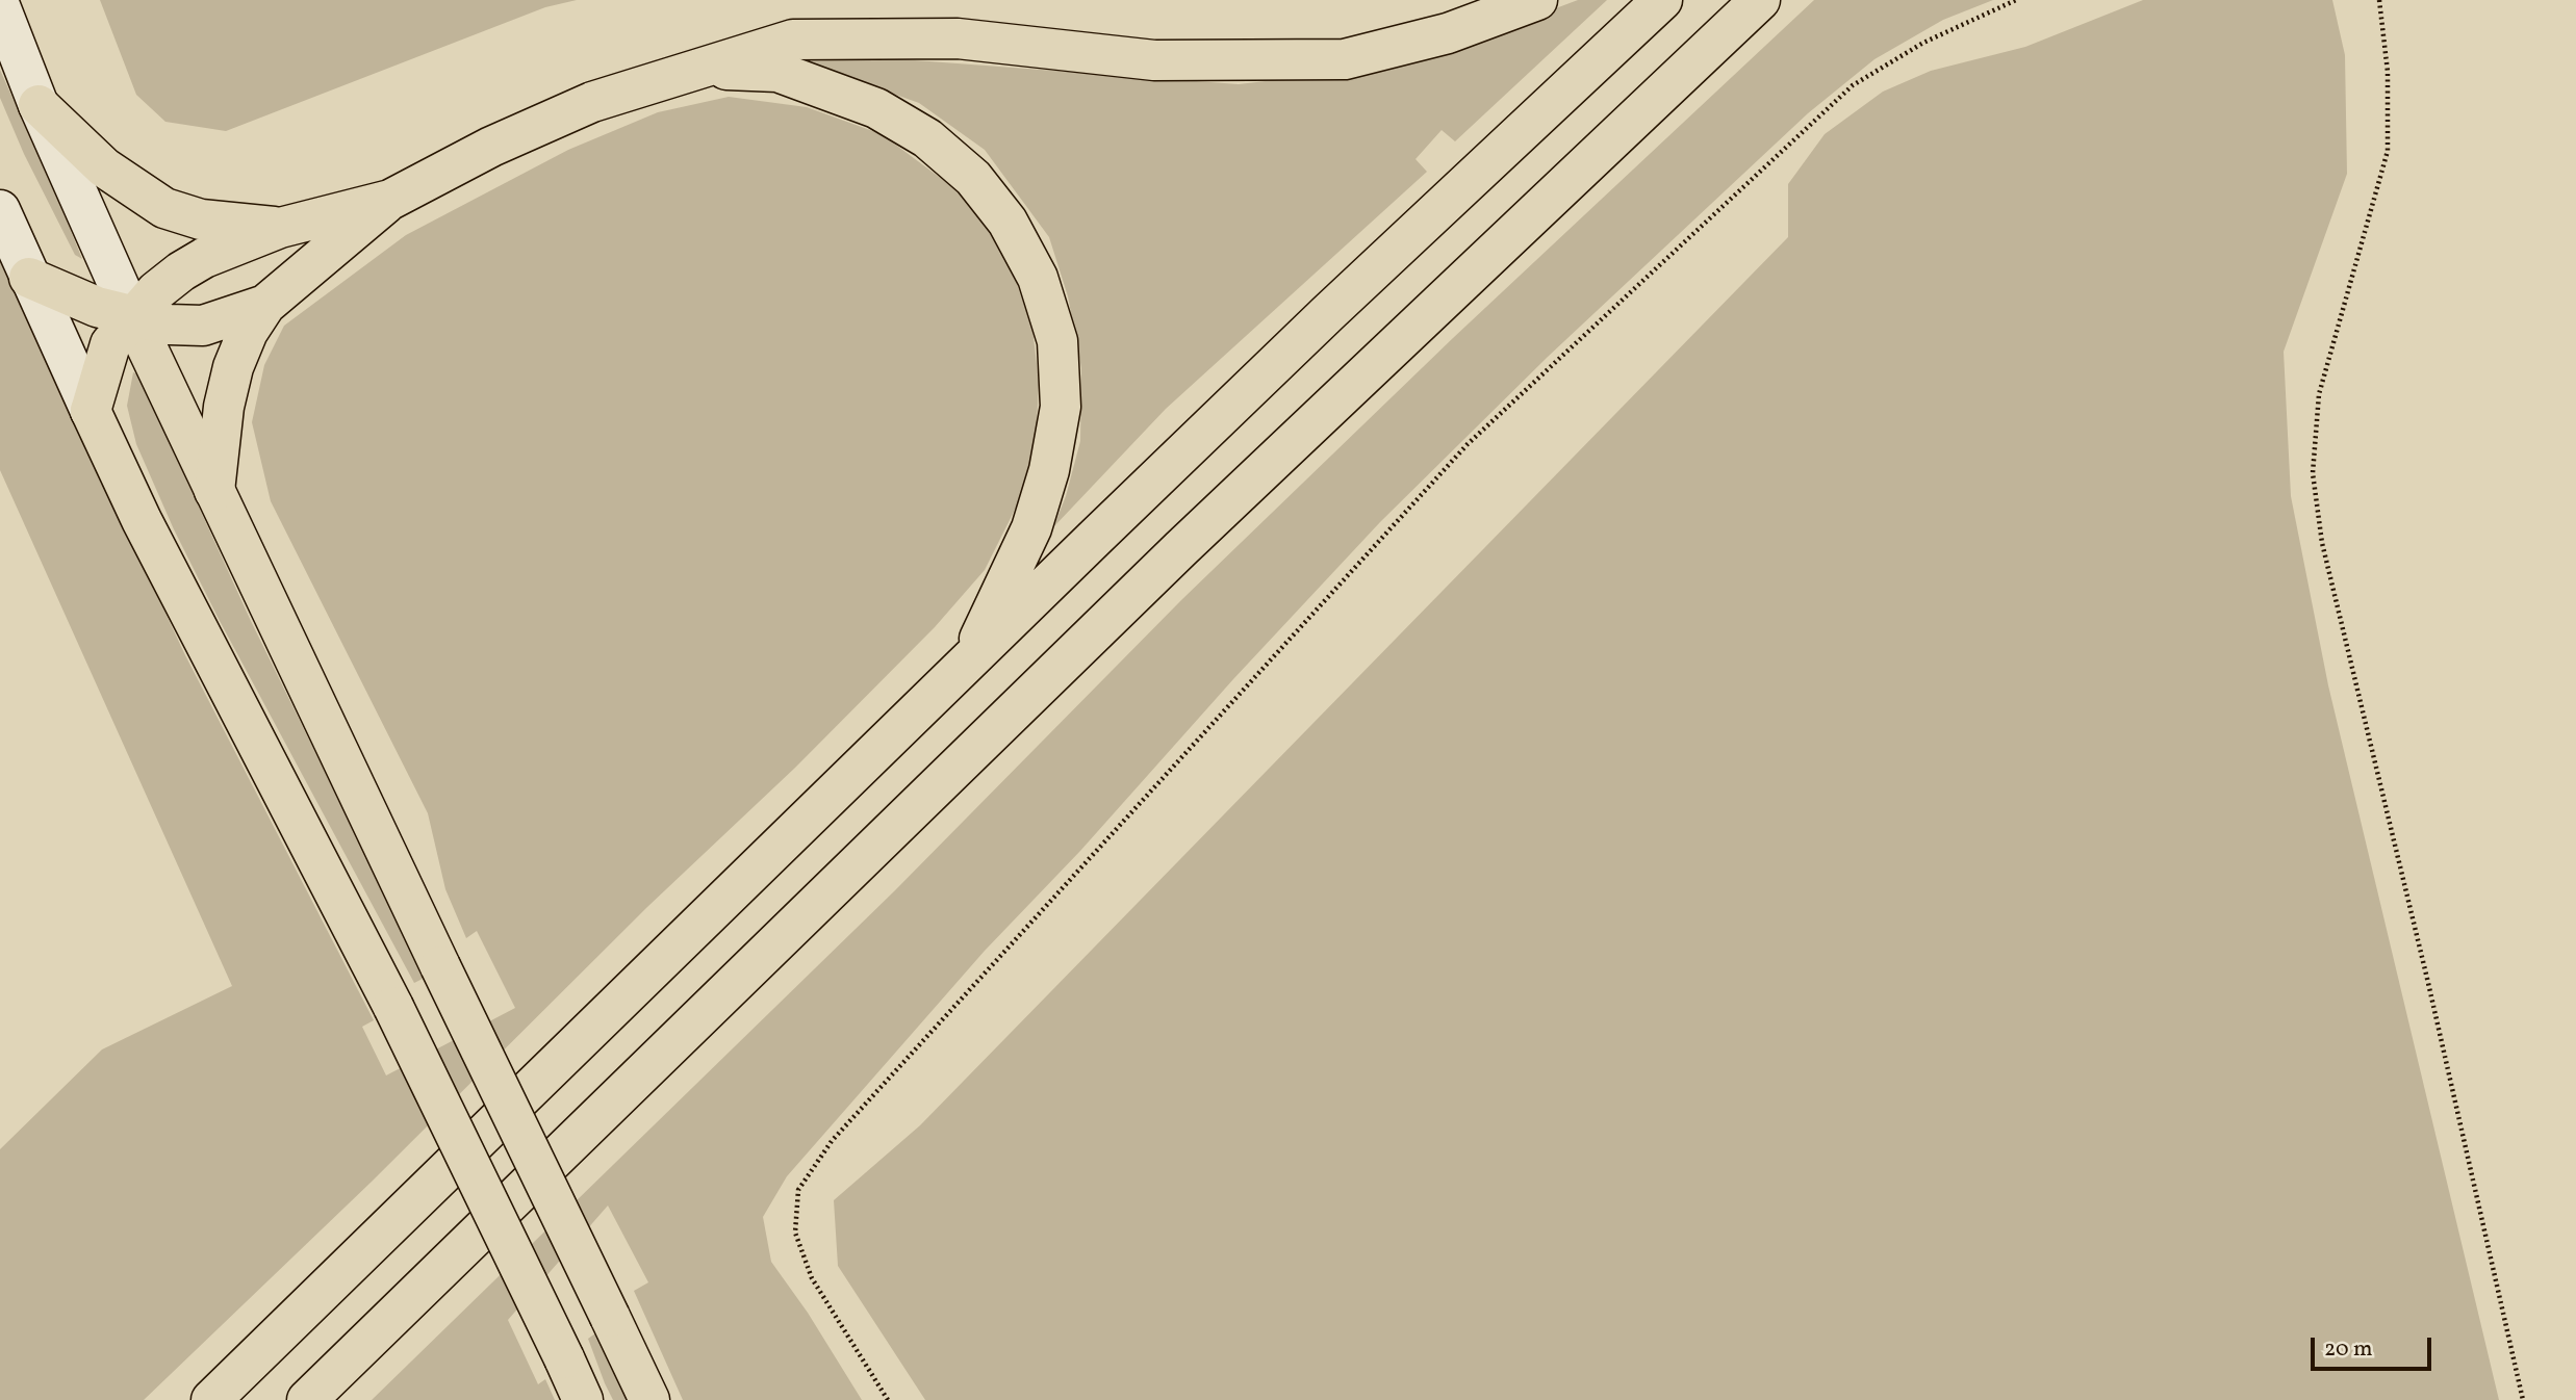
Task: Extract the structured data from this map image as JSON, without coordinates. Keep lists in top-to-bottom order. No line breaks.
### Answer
{"scale_bar":"20 m"}
